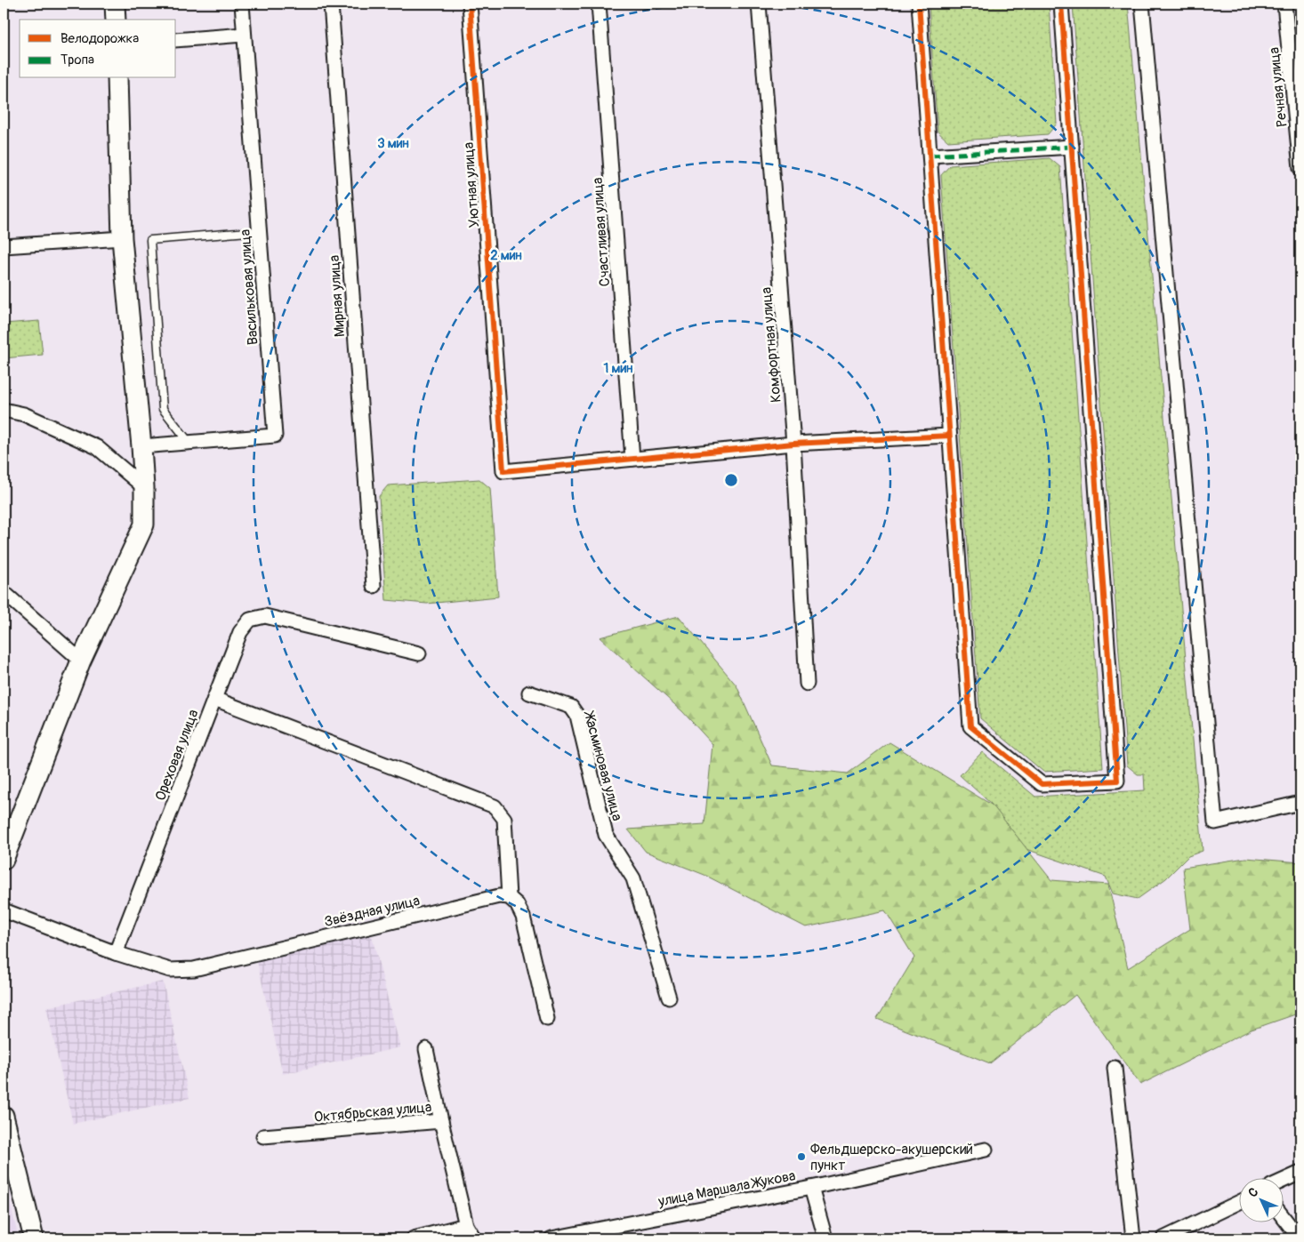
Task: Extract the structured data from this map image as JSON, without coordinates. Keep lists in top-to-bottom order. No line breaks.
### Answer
{"streets":{"street":["Речная улица","Уютная улица","Счастливая улица","Васильковая улица","Мирная улица","Комфортная улица","Ореховая улица","Жасминовая улица","Звёздная улица","Октябрьская улица","улица Маршала Жукова"]},"crossings":[["Уютная улица","Счастливая улица"],["Ореховая улица","Звёздная улица"]],"places":["Фельдшерско-акушерский пункт"],"legend":["Велодорожка","Тропа"],"north":"top left","rings":["3 мин","2 мин","1 мин"]}
